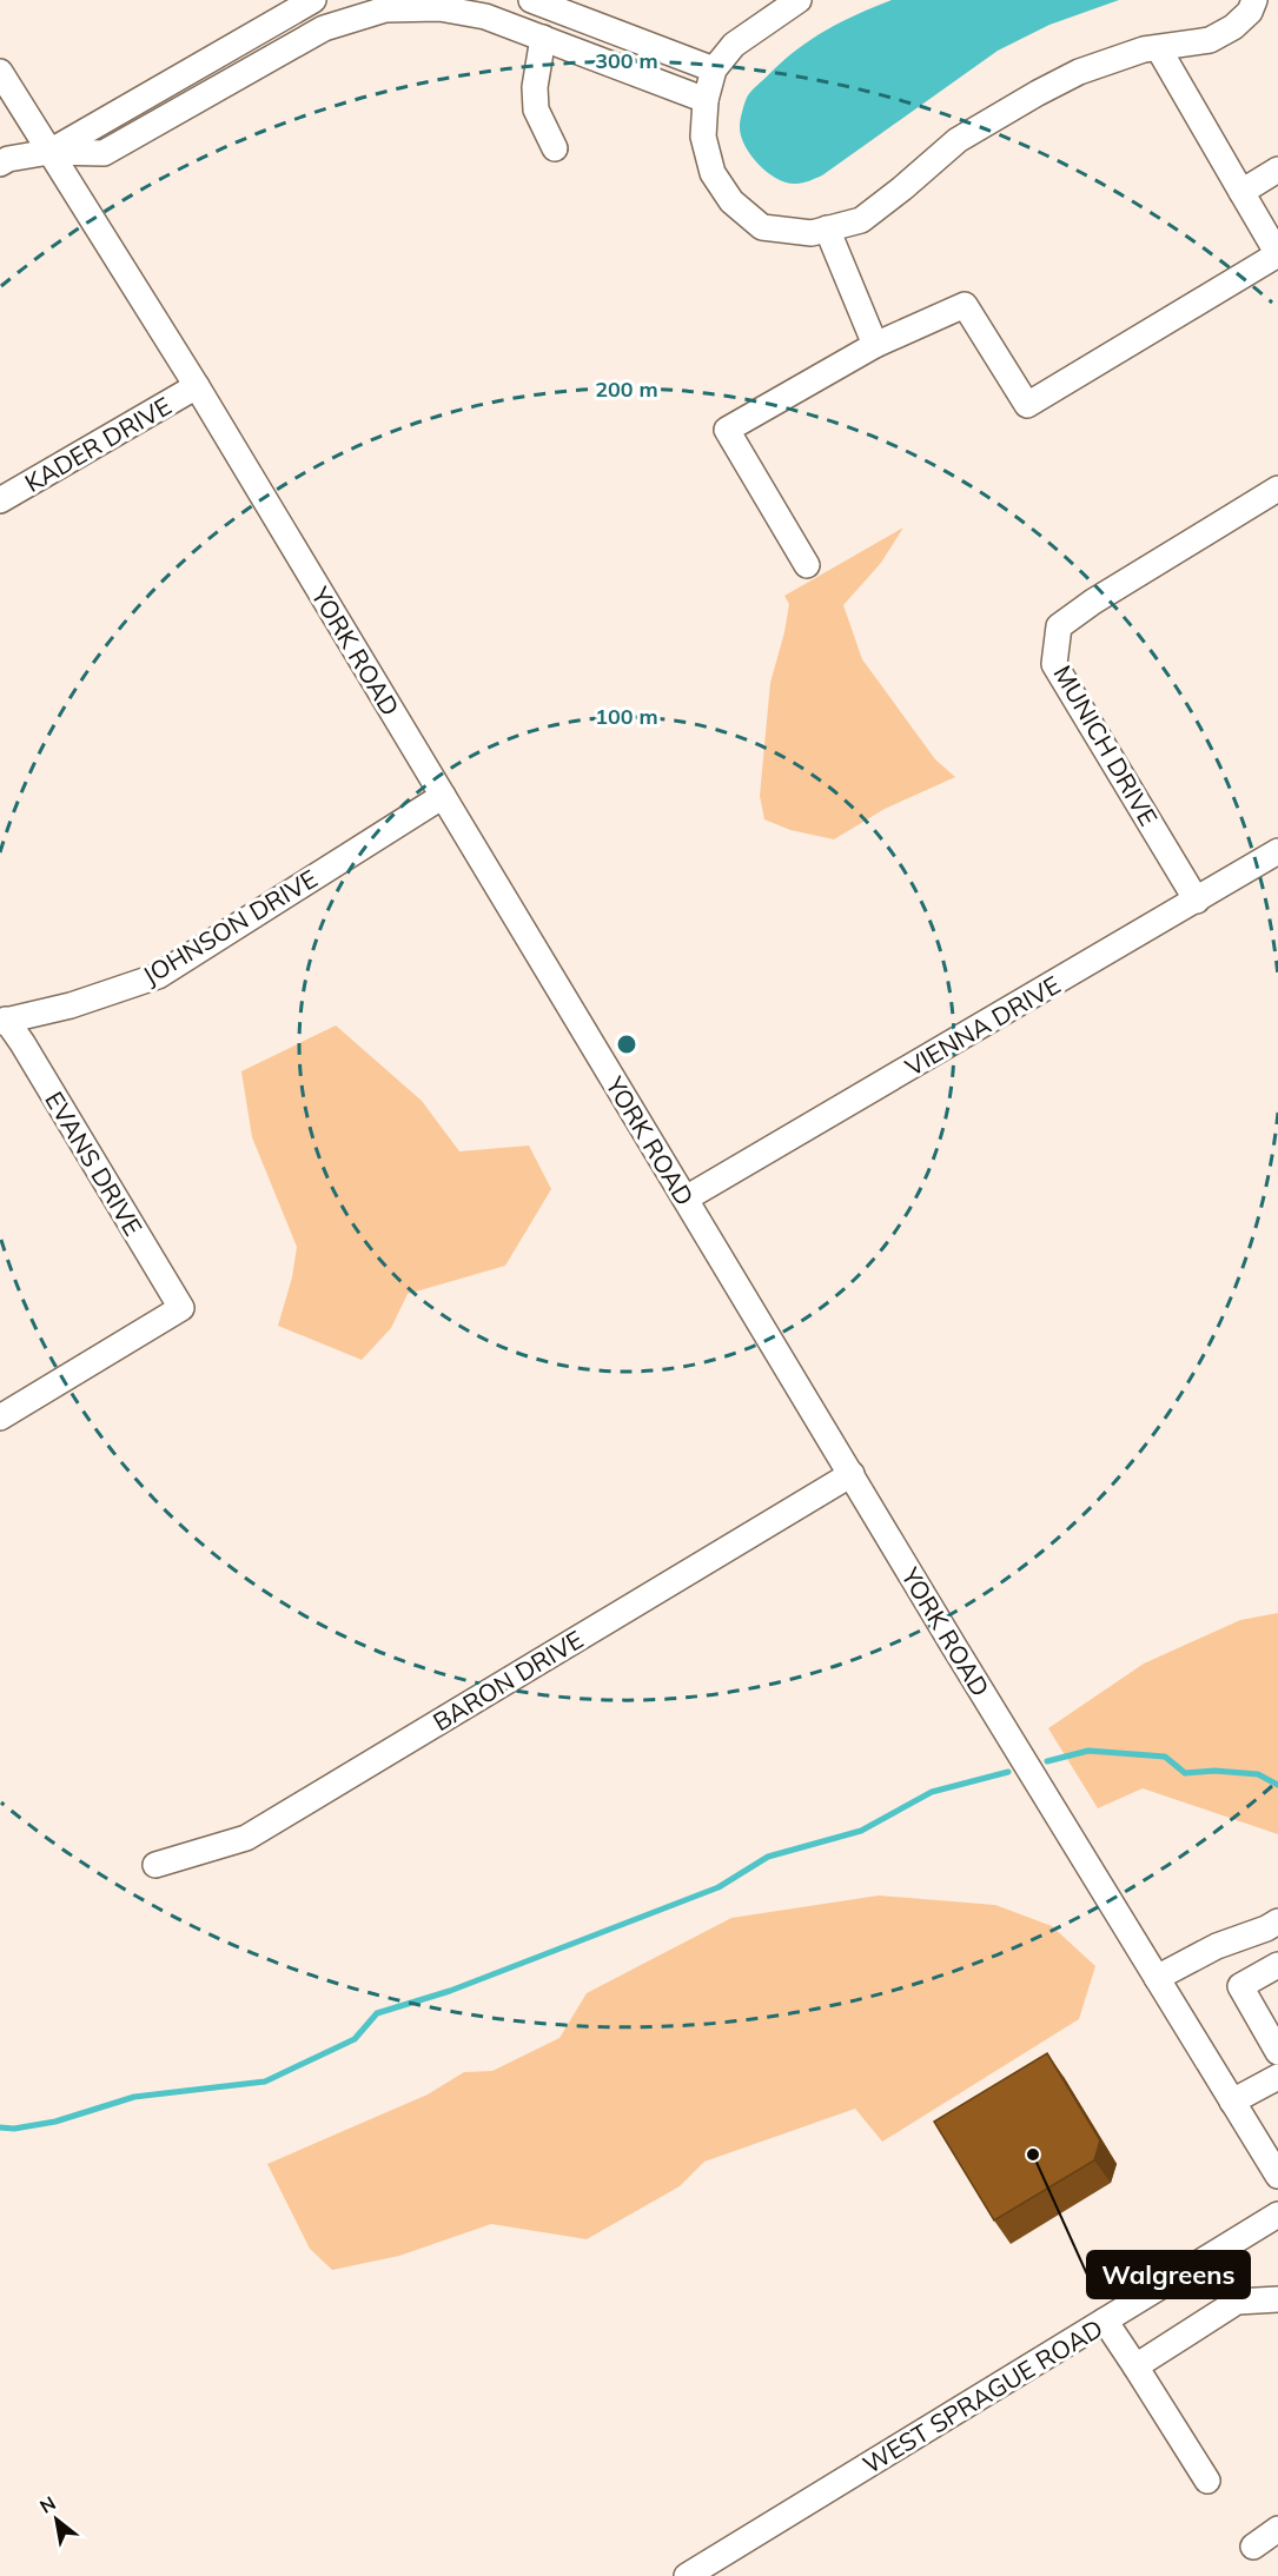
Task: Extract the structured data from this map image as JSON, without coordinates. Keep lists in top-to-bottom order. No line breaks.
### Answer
{"streets":{"street":["KADER DRIVE","YORK ROAD","MUNICH DRIVE","JOHNSON DRIVE","VIENNA DRIVE","EVANS DRIVE","BARON DRIVE","WEST SPRAGUE ROAD"]},"crossings":[["KADER DRIVE","YORK ROAD"],["YORK ROAD","JOHNSON DRIVE"],["YORK ROAD","VIENNA DRIVE"],["YORK ROAD","BARON DRIVE"],["MUNICH DRIVE","VIENNA DRIVE"],["JOHNSON DRIVE","EVANS DRIVE"]],"places":["Walgreens"],"north":"top left","rings":["300 m","200 m","100 m"]}
